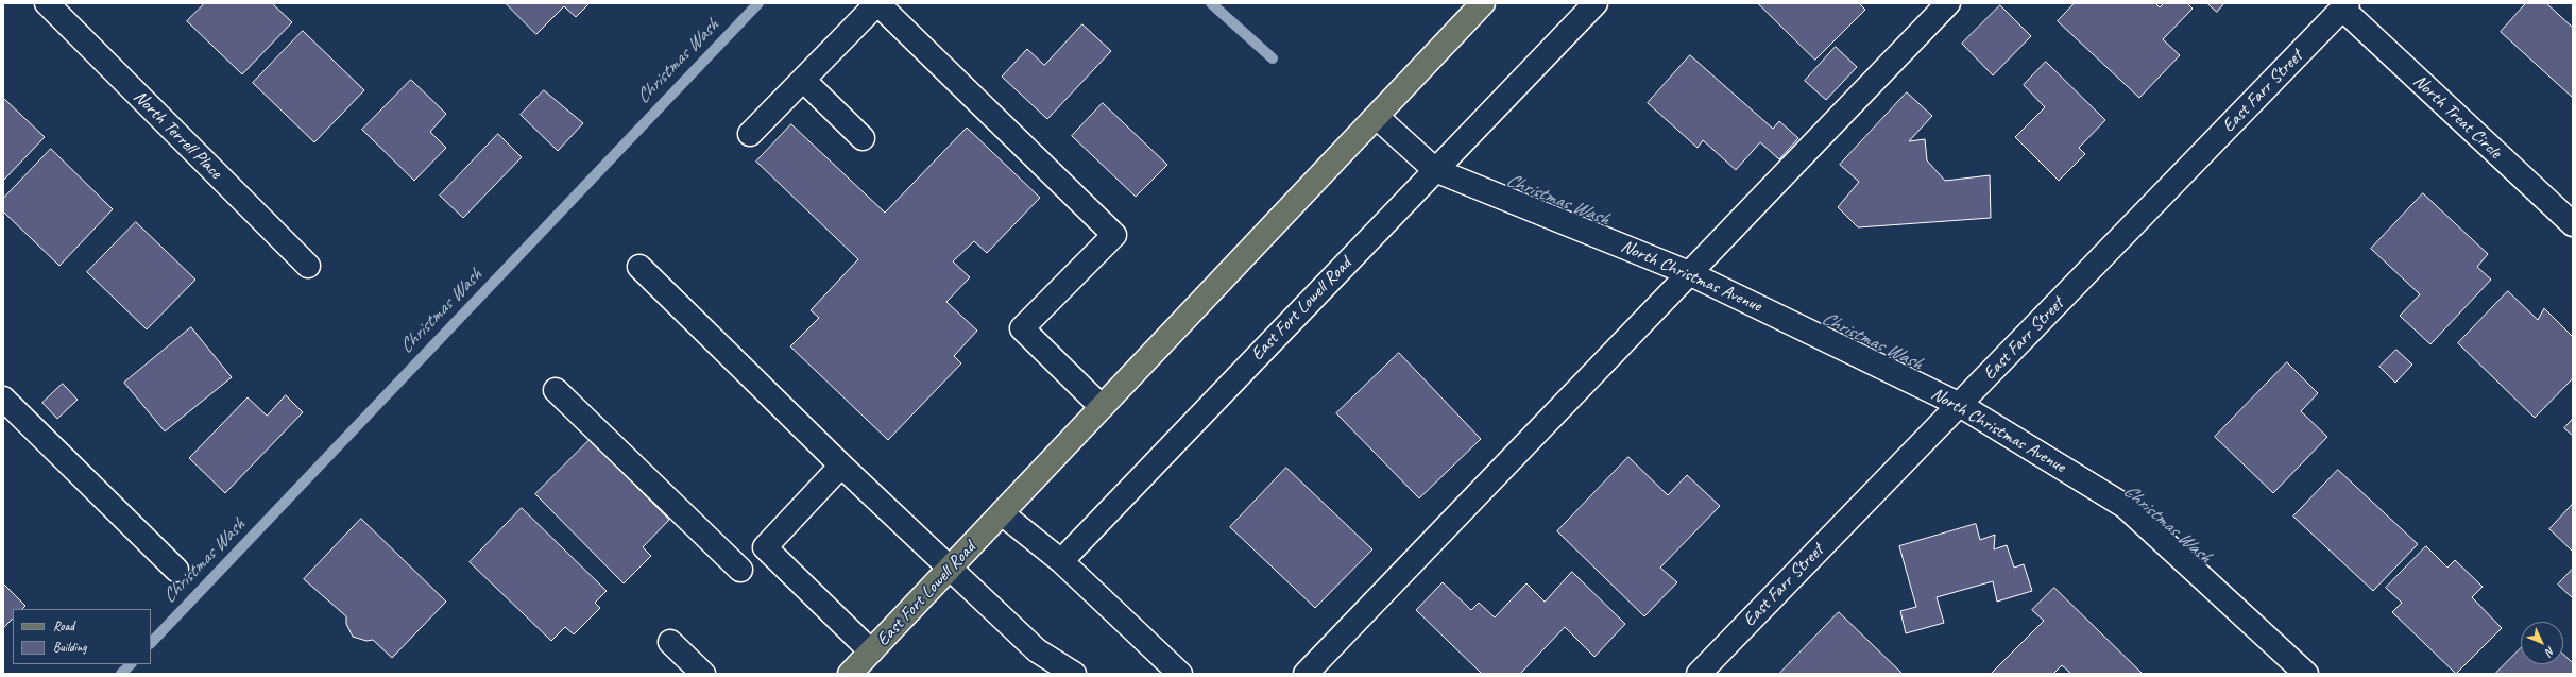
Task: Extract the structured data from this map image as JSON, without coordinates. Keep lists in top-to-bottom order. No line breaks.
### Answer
{"streets":{"main road":["East Fort Lowell Road"],"street":["East Farr Street","North Treat Circle","North Terrell Place","North Christmas Avenue"]},"crossings":[["East Farr Street","North Treat Circle"],["East Farr Street","North Christmas Avenue"],["North Christmas Avenue","East Fort Lowell Road"]],"water":["Christmas Wash"],"legend":["Road","Building"],"north":"bottom right"}
